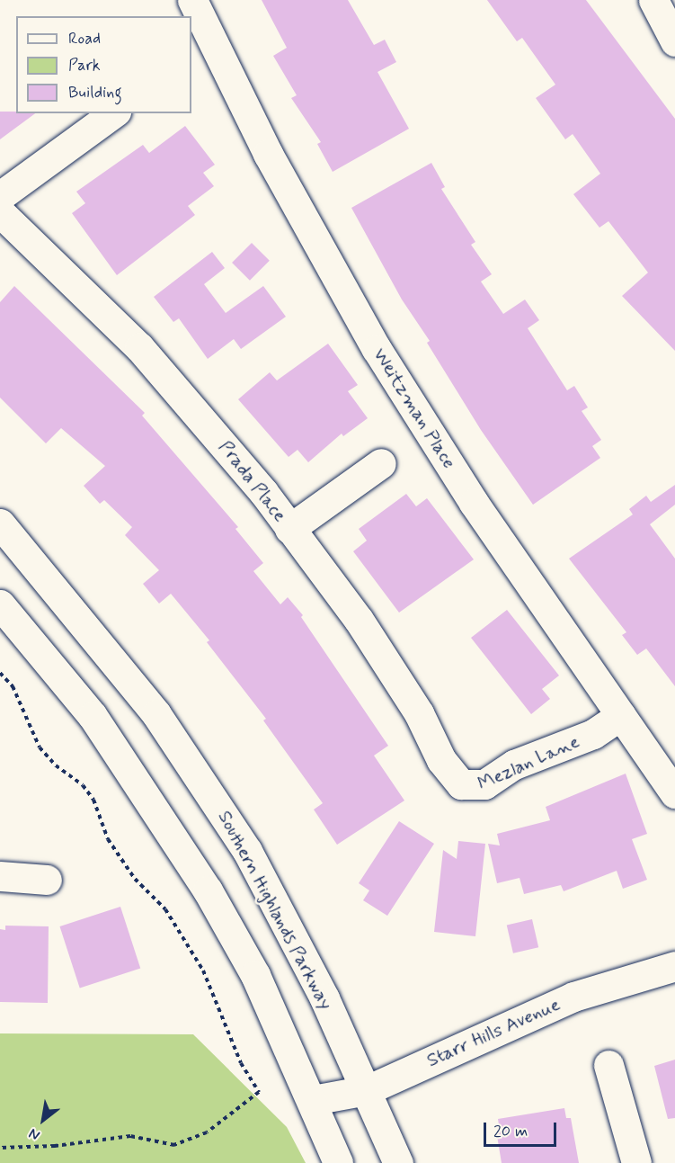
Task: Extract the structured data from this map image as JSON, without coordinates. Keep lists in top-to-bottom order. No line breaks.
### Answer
{"streets":{"street":["Weitzman Place","Prada Place","Mezlan Lane","Southern Highlands Parkway","Starr Hills Avenue"]},"crossings":[["Weitzman Place","Mezlan Lane"],["Prada Place","Mezlan Lane"],["Southern Highlands Parkway","Starr Hills Avenue"]],"legend":["Road","Park","Building"],"scale_bar":"20 m","north":"bottom left"}
